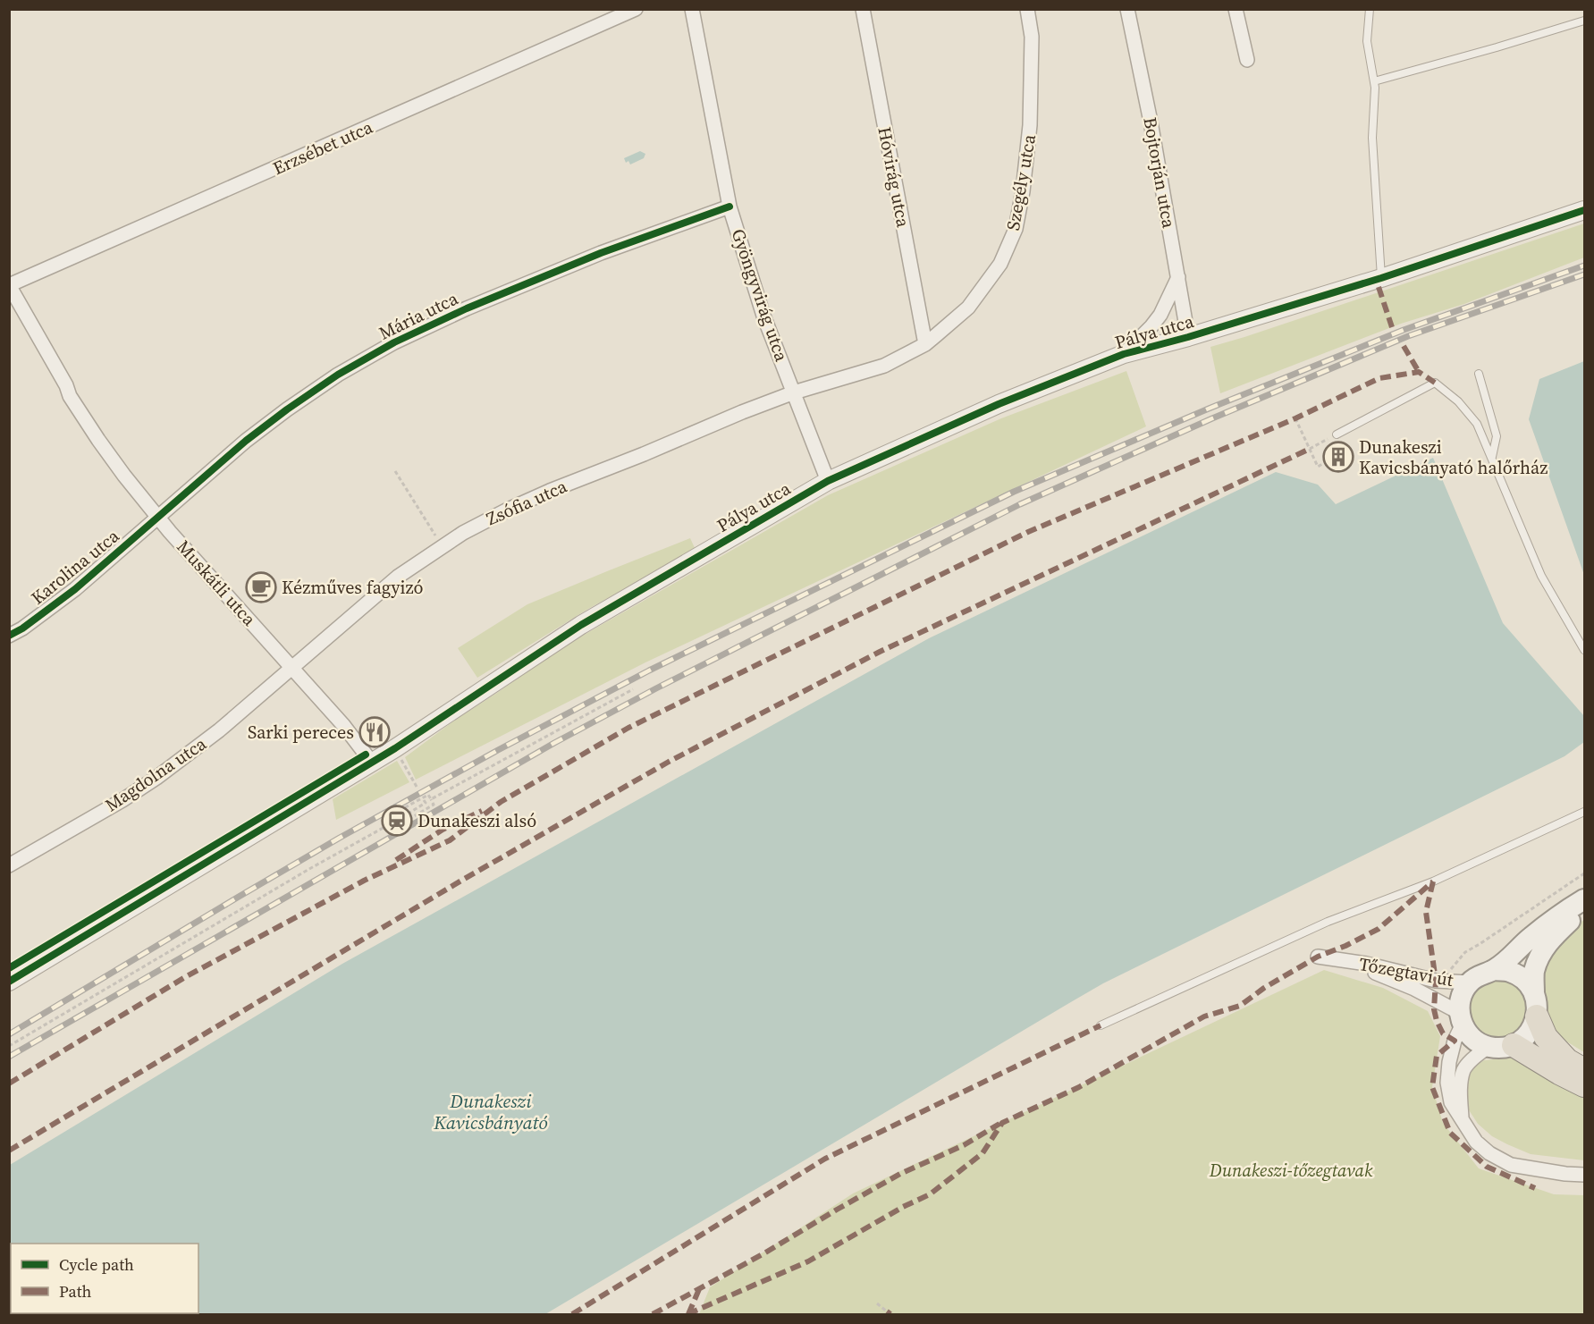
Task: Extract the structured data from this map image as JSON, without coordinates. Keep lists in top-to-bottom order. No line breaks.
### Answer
{"streets":{"street":["Erzsébet utca","Bojtorján utca","Hóvirág utca","Szegély utca","Gyöngyvirág utca","Mária utca","Pálya utca","Zsófia utca","Karolina utca","Muskátli utca","Magdolna utca","Tőzegtavi út"]},"crossings":[["Erzsébet utca","Muskátli utca"],["Bojtorján utca","Pálya utca"],["Hóvirág utca","Szegély utca"],["Szegély utca","Gyöngyvirág utca"],["Szegély utca","Zsófia utca"],["Gyöngyvirág utca","Mária utca"],["Gyöngyvirág utca","Pálya utca"],["Gyöngyvirág utca","Zsófia utca"],["Mária utca","Karolina utca"],["Mária utca","Muskátli utca"],["Pálya utca","Muskátli utca"],["Zsófia utca","Muskátli utca"],["Zsófia utca","Magdolna utca"],["Karolina utca","Muskátli utca"],["Muskátli utca","Magdolna utca"]],"water":["Dunakeszi Kavicsbányató"],"parks":["Dunakeszi-tőzegtavak"],"places":{"building":["Dunakeszi Kavicsbányató halőrház"],"cafe":["Kézműves fagyizó"],"restaurant":["Sarki pereces"],"station":["Dunakeszi alsó"]},"legend":["Cycle path","Path"]}
